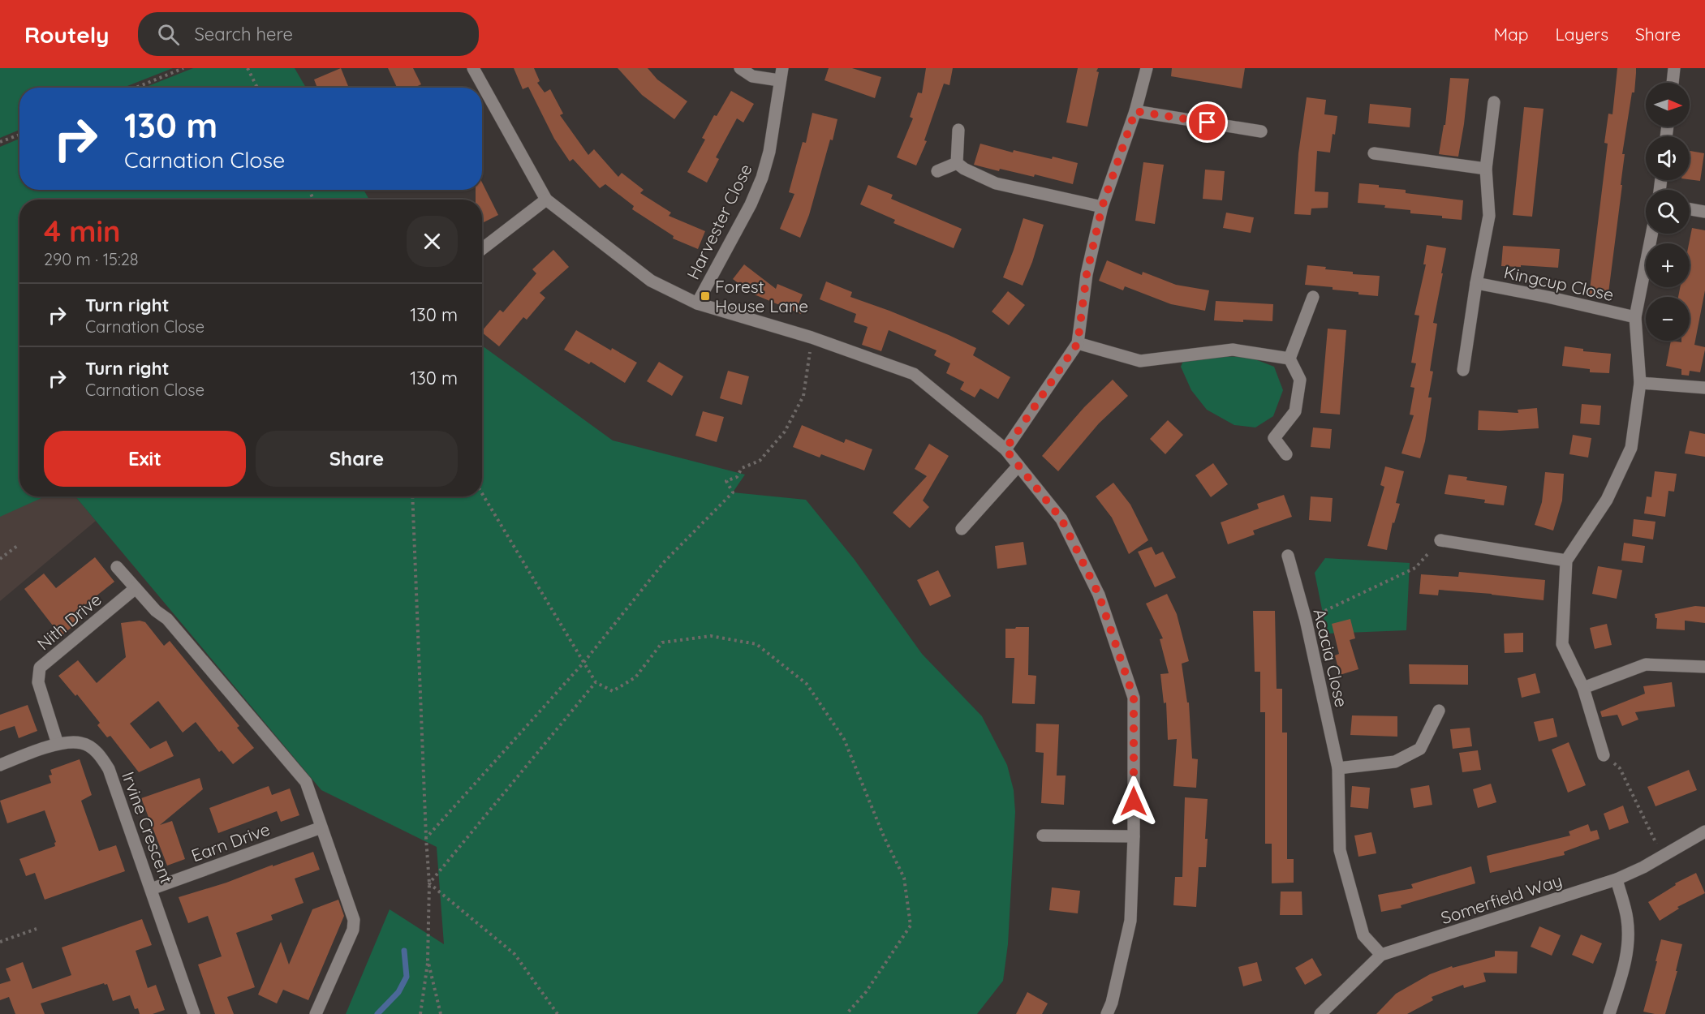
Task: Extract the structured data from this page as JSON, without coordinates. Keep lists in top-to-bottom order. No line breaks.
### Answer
{"streets":{"street":["Harvester Close","Kingcup Close","Nith Drive","Acacia Close","Irvine Crescent","Earn Drive","Somerfield Way"]},"crossings":[["Nith Drive","Irvine Crescent"],["Acacia Close","Somerfield Way"],["Irvine Crescent","Earn Drive"]],"places":{"transit":["Forest House Lane"]},"north":"right","page":{"header":"Routely","search":"Search here","nav":["Map","Layers","Share"],"map_buttons":["+","−"],"turn":["130 m","Carnation Close"],"heading":["4 min","290 m · 15:28"],"list":[{"name":"Turn right","note":"Carnation Close","value":"130 m"},{"name":"Turn right","note":"Carnation Close","value":"130 m"}],"buttons":["Exit","Share"]}}
